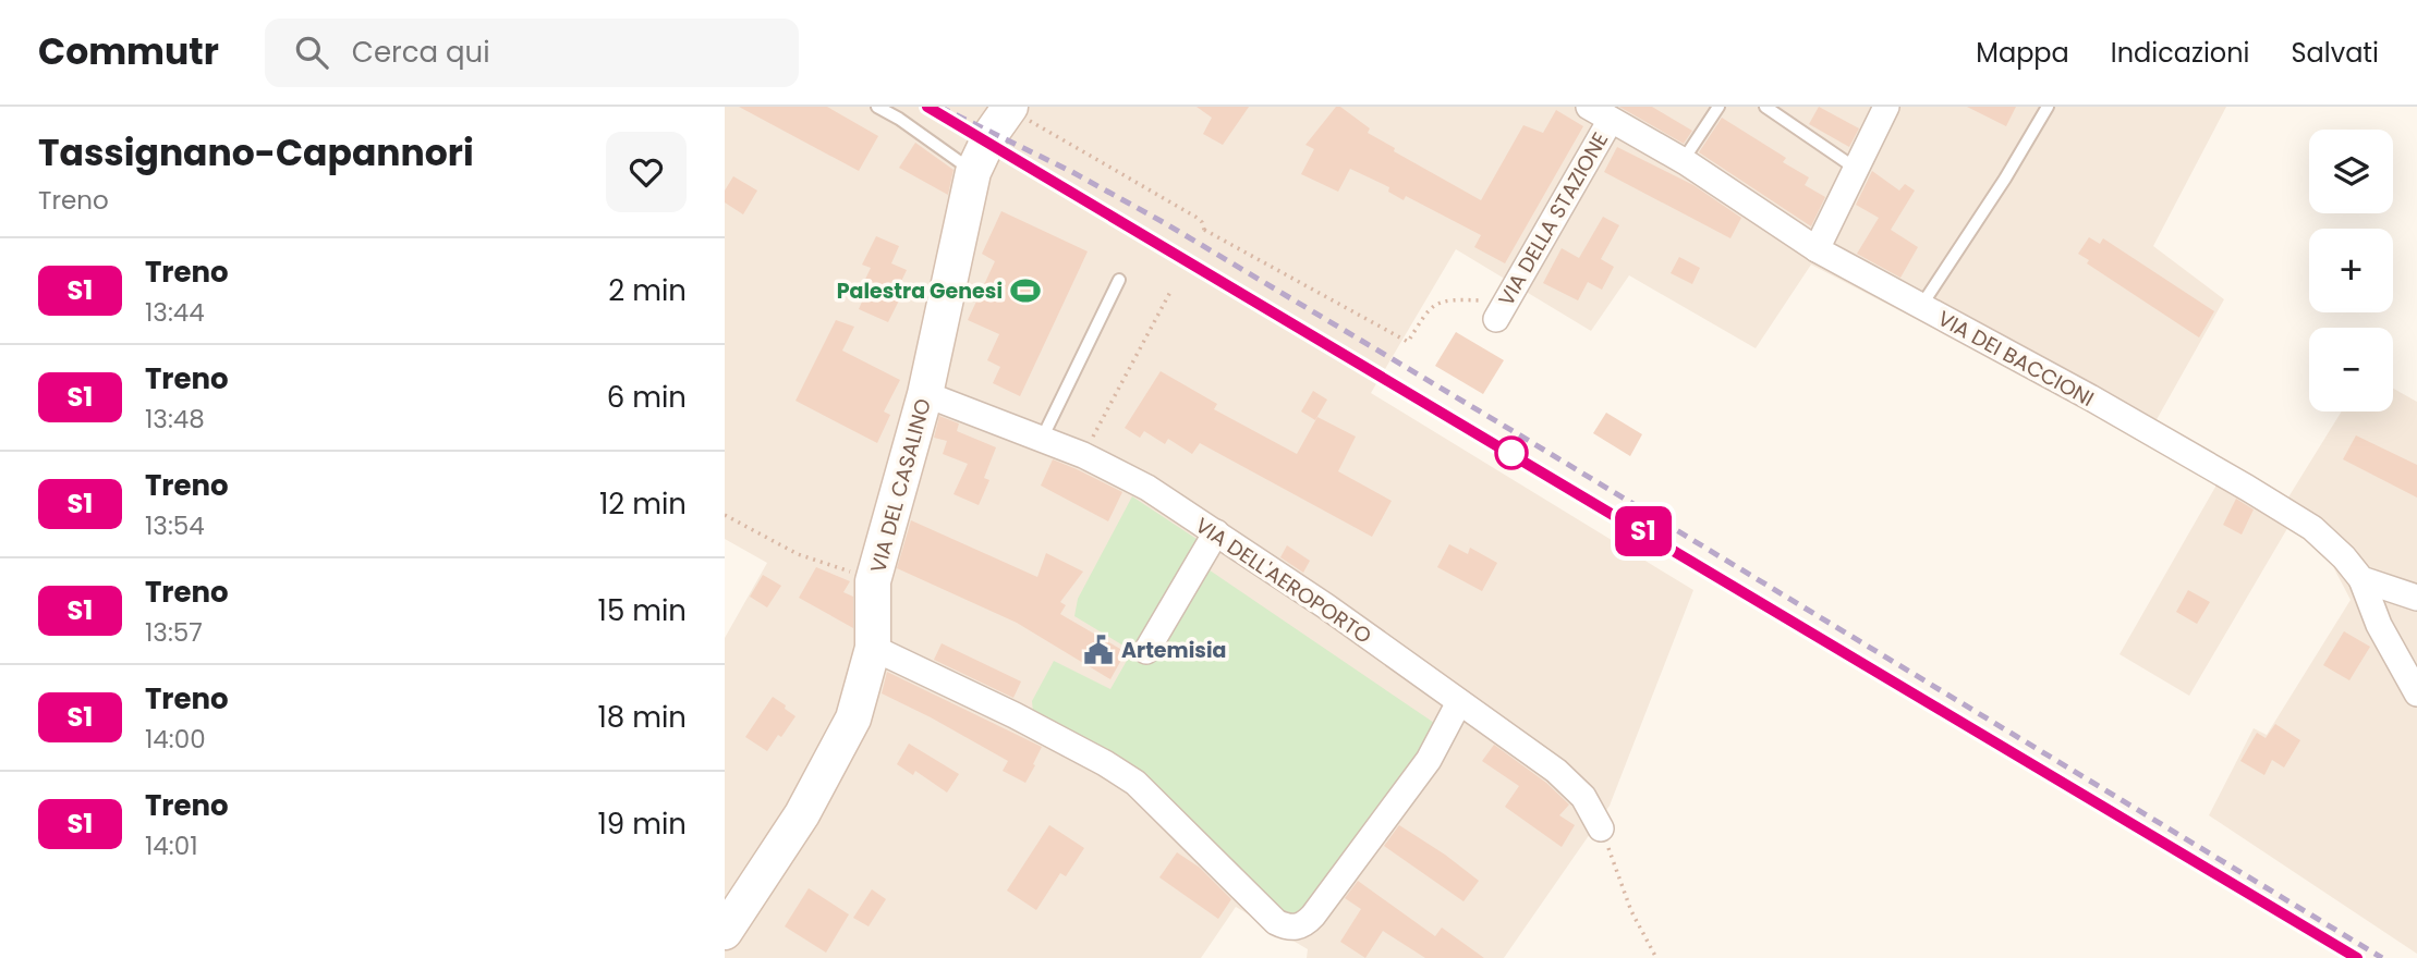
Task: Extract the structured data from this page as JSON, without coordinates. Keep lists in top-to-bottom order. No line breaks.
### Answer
{"streets":{"street":["VIA DELLA STAZIONE","VIA DEI BACCIONI","VIA DEL CASALINO","VIA DELL'AEROPORTO"]},"crossings":[["VIA DELLA STAZIONE","VIA DEI BACCIONI"],["VIA DEL CASALINO","VIA DELL'AEROPORTO"]],"places":{"sports":["Palestra Genesi"],"public building":["Artemisia"]},"page":{"header":"Commutr","search":"Cerca qui","nav":["Mappa","Indicazioni","Salvati"],"heading":["Tassignano-Capannori","Treno"],"on_map":"S1","map_buttons":["+","−"],"list":[{"mark":"S1","name":"Treno","note":"13:44","value":"2 min"},{"mark":"S1","name":"Treno","note":"13:48","value":"6 min"},{"mark":"S1","name":"Treno","note":"13:54","value":"12 min"},{"mark":"S1","name":"Treno","note":"13:57","value":"15 min"},{"mark":"S1","name":"Treno","note":"14:00","value":"18 min"},{"mark":"S1","name":"Treno","note":"14:01","value":"19 min"}]}}
